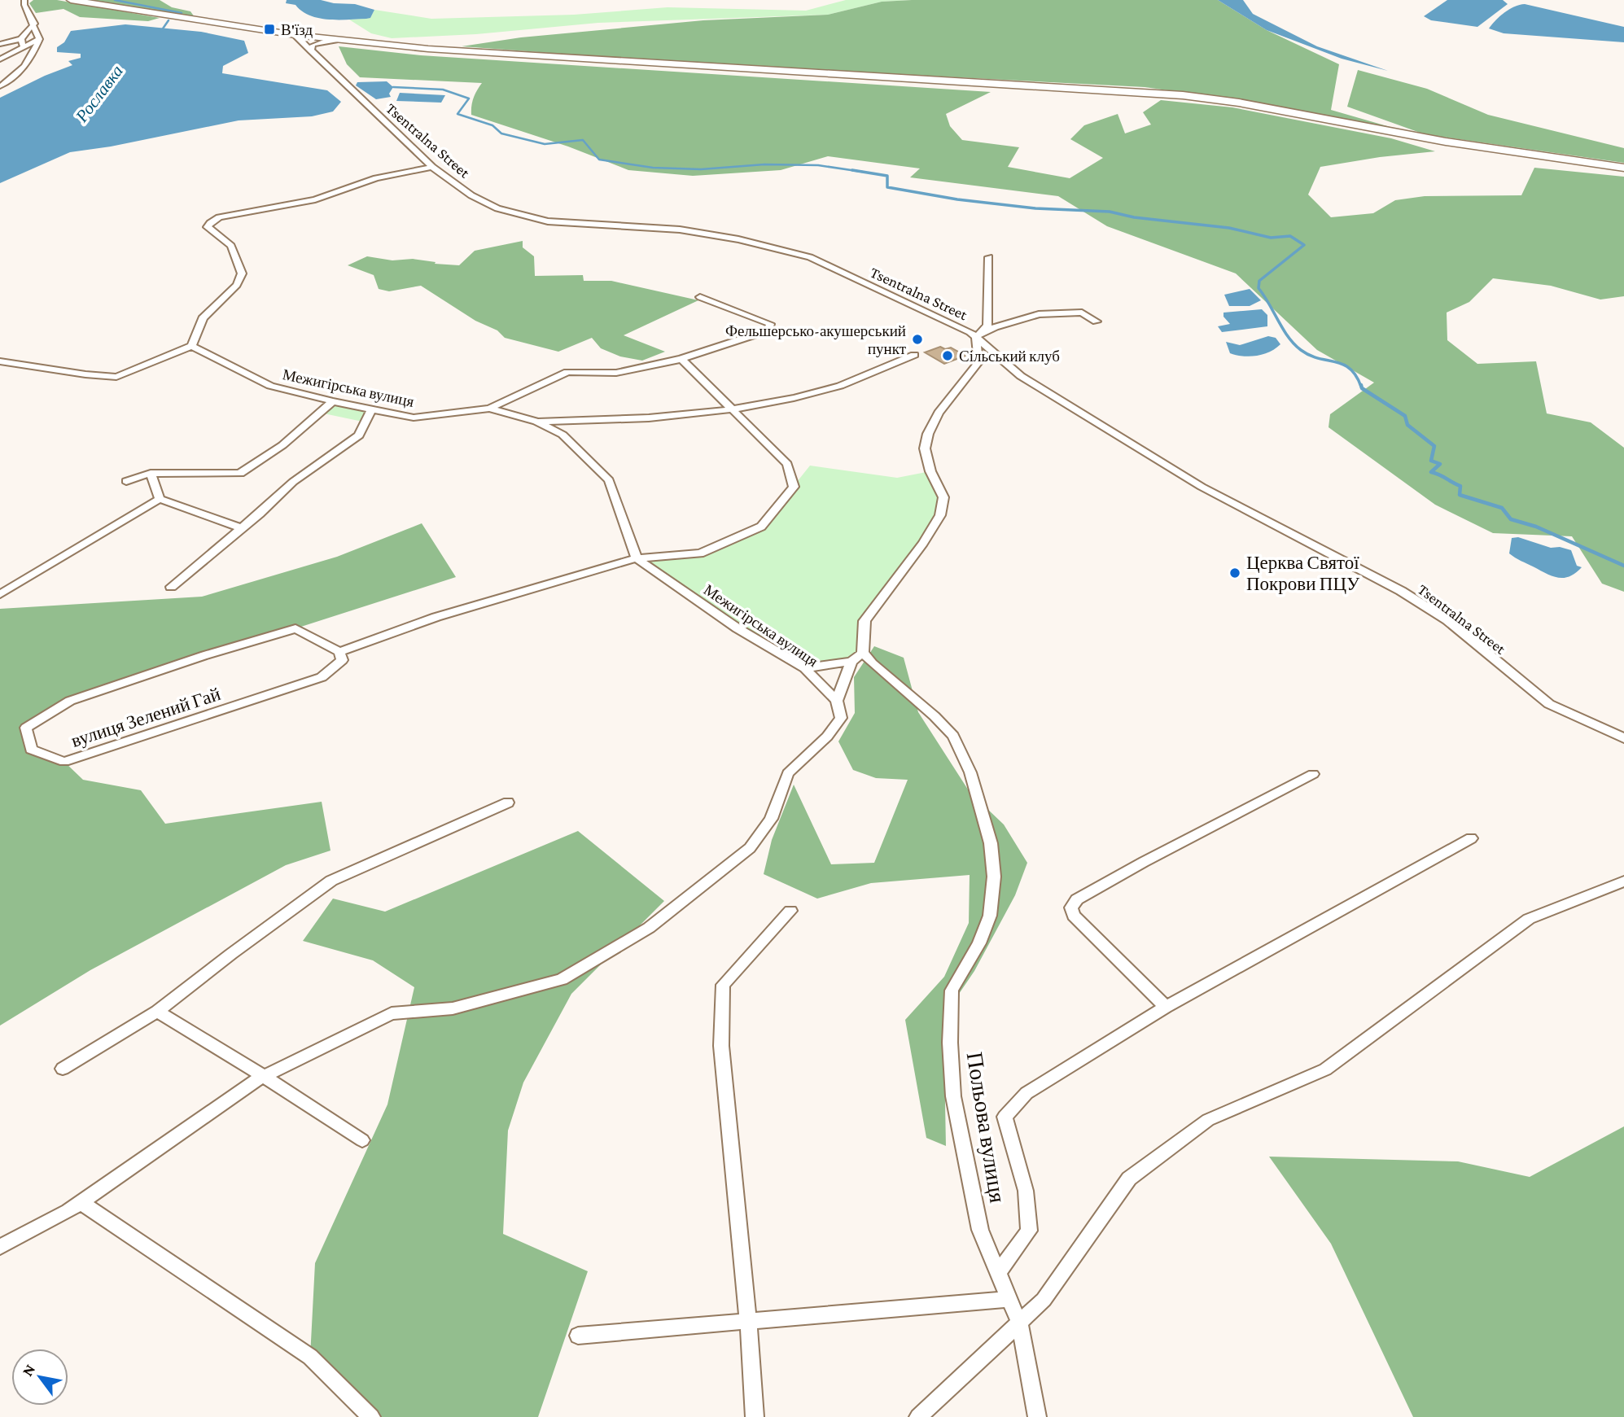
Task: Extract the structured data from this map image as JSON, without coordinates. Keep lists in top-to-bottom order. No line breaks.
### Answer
{"streets":{"street":["Tsentralna Street","Межигірська вулиця","вулиця Зелений Гай","Польова вулиця"]},"water":["Рославка"],"places":{"transit":["В'їзд"],"other":["Фельшерсько-акушерський пункт","Сільський клуб","Церква Святої Покрови ПЦУ"]},"north":"top left"}
